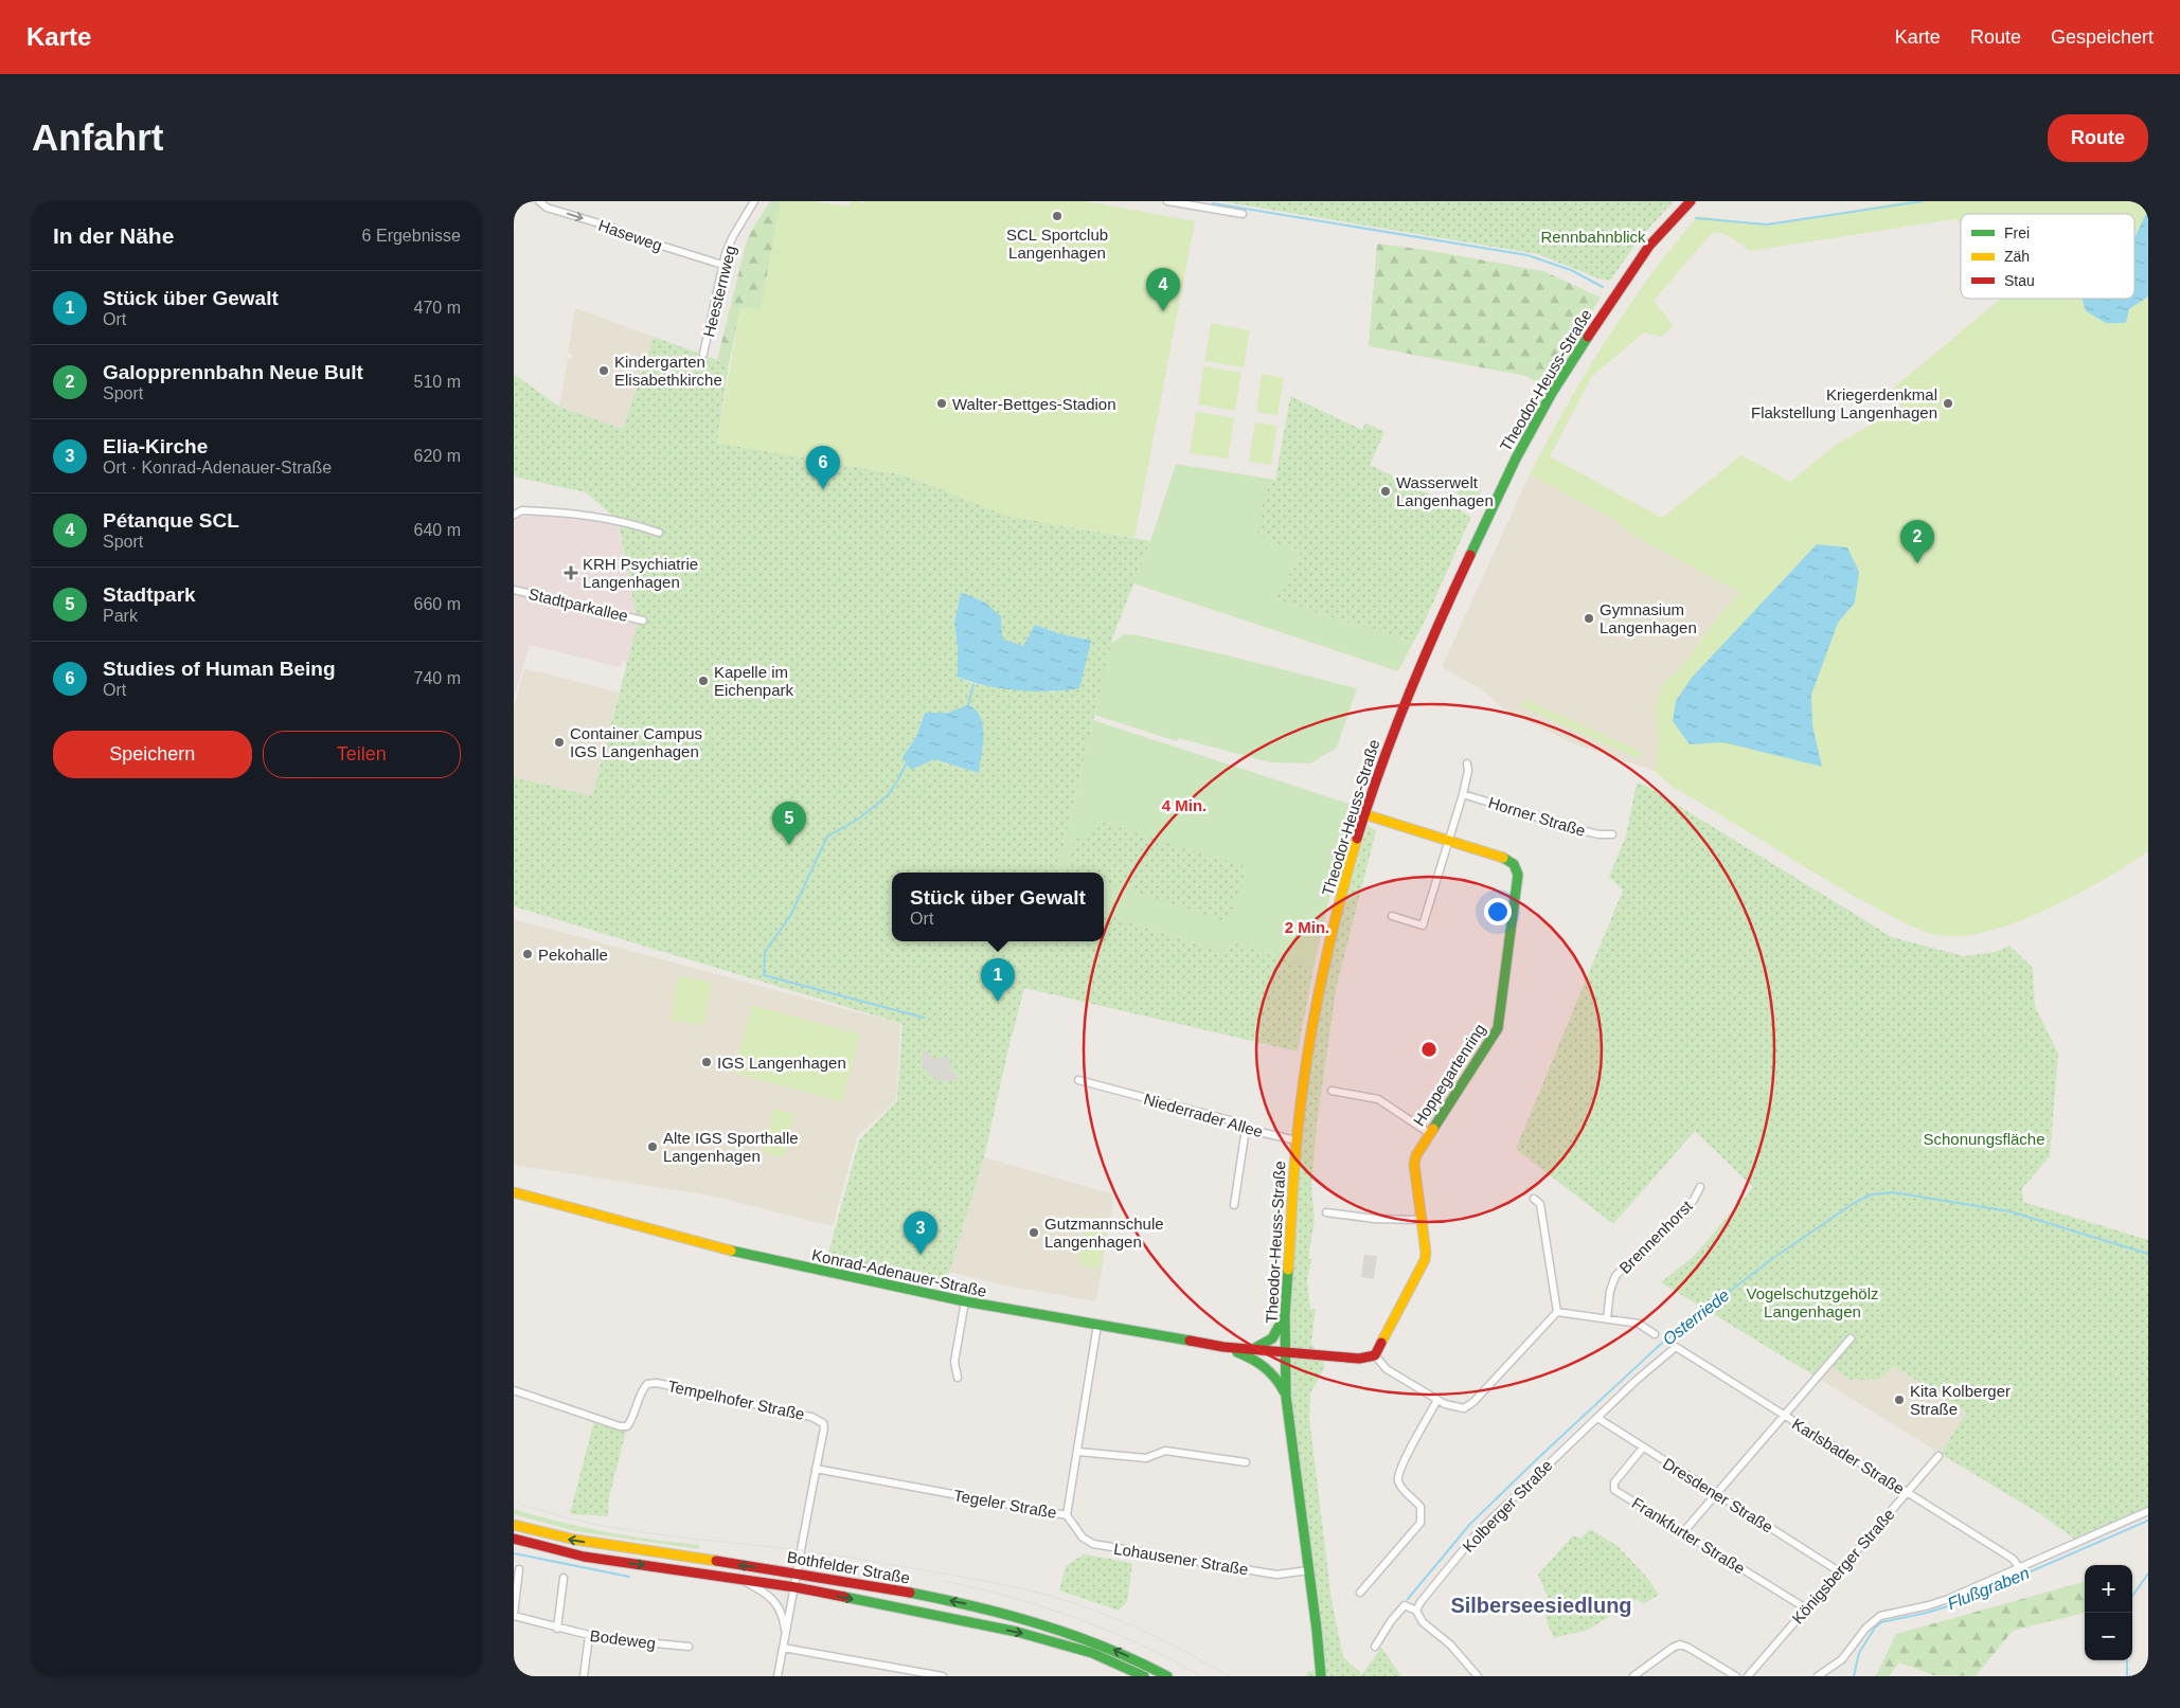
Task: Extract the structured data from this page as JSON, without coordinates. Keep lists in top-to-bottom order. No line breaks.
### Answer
{"streets":{"street":["Haseweg","Heesternweg","Theodor-Heuss-Straße","Stadtparkallee","Horner Straße","Hoppegartenring","Niederrader Allee","Brennenhorst","Konrad-Adenauer-Straße","Tempelhofer Straße","Karlsbader Straße","Dresdener Straße","Tegeler Straße","Kolberger Straße","Frankfurter Straße","Lohausener Straße","Königsberger Straße","Bothfelder Straße","Bodeweg"]},"crossings":[["Haseweg","Heesternweg"],["Theodor-Heuss-Straße","Hoppegartenring"],["Theodor-Heuss-Straße","Niederrader Allee"],["Theodor-Heuss-Straße","Konrad-Adenauer-Straße"],["Theodor-Heuss-Straße","Lohausener Straße"],["Konrad-Adenauer-Straße","Tegeler Straße"],["Tempelhofer Straße","Tegeler Straße"],["Tempelhofer Straße","Bothfelder Straße"],["Karlsbader Straße","Kolberger Straße"],["Karlsbader Straße","Königsberger Straße"],["Dresdener Straße","Kolberger Straße"],["Dresdener Straße","Frankfurter Straße"],["Dresdener Straße","Königsberger Straße"],["Tegeler Straße","Lohausener Straße"],["Frankfurter Straße","Königsberger Straße"]],"one_way":["Haseweg"],"districts":["Silberseesiedlung"],"water":["Osterriede","Flußgraben"],"parks":["Rennbahnblick","Schonungsfläche","Vogelschutzgehölz Langenhagen"],"places":{"other":["SCL Sportclub Langenhagen","Kindergarten Elisabethkirche","Walter-Bettges-Stadion","Kriegerdenkmal Flakstellung Langenhagen","Wasserwelt Langenhagen","Gymnasium Langenhagen","Kapelle im Eichenpark","Container Campus IGS Langenhagen","Pekohalle","IGS Langenhagen","Alte IGS Sporthalle Langenhagen","Gutzmannschule Langenhagen","Kita Kolberger Straße"],"health":["KRH Psychiatrie Langenhagen"]},"legend":["Frei","Zäh","Stau"],"page":{"header":"Karte","nav":["Karte","Route","Gespeichert"],"buttons":["Route",["Speichern","Teilen"]],"title":"Anfahrt","heading":["In der Nähe","6 Ergebnisse"],"pins":["4","6","2","5","1","3"],"list":[{"mark":"1","name":"Stück über Gewalt","note":"Ort","value":"470 m"},{"mark":"2","name":"Galopprennbahn Neue Bult","note":"Sport","value":"510 m"},{"mark":"3","name":"Elia-Kirche","note":"Ort · Konrad-Adenauer-Straße","value":"620 m"},{"mark":"4","name":"Pétanque SCL","note":"Sport","value":"640 m"},{"mark":"5","name":"Stadtpark","note":"Park","value":"660 m"},{"mark":"6","name":"Studies of Human Being","note":"Ort","value":"740 m"}],"popup":["Stück über Gewalt","Ort"],"map_buttons":["+","−"]},"rings":["4 Min.","2 Min."]}
